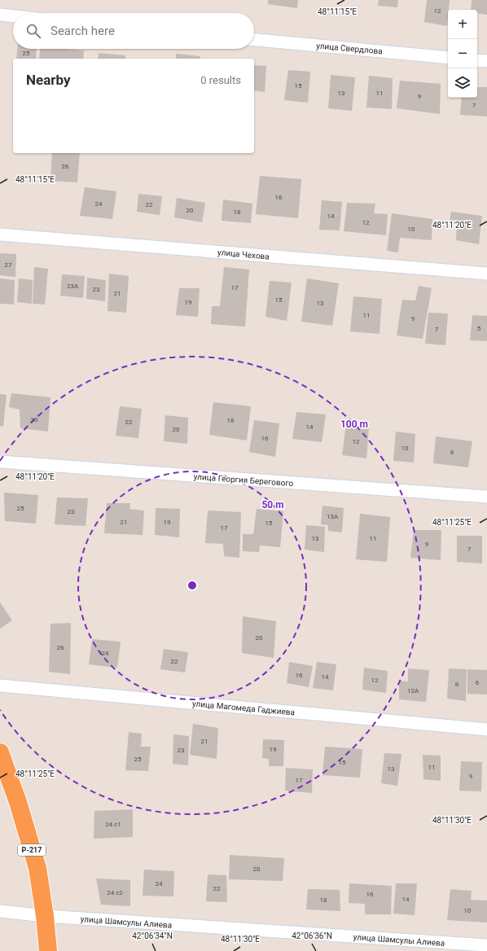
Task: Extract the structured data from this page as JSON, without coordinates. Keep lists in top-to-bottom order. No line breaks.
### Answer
{"streets":{"highway":["Р-217"],"street":["улица Свердлова","улица Чехова","улица Георгия Берегового","улица Магомеда Гаджиева","улица Шамсулы Алиева"]},"crossings":[["Р-217","улица Шамсулы Алиева"]],"house_numbers":["12","25","15","13","11","9","7","26","16","24","22","20","18","14","12","10","27","23А","17","23","21","15","19","13","11","9","5","7","30","18","22","14","20","16","12","10","8","25","23","13А","21","19","15","17","13","11","9","7","20","26","24","22","16","14","12","6","8","12А","21","19","23","25","15","11","13","9","17","24 с1","20","24","22","24 с2","16","14","18","10"],"page":{"map_buttons":["+","−"],"search":"Search here","heading":["Nearby","0 results"]},"coordinates":["48°11'15\"E","48°11'20\"E","48°11'25\"E","48°11'30\"E","42°06'34\"N","42°06'36\"N"],"rings":["100 m","50 m"]}
